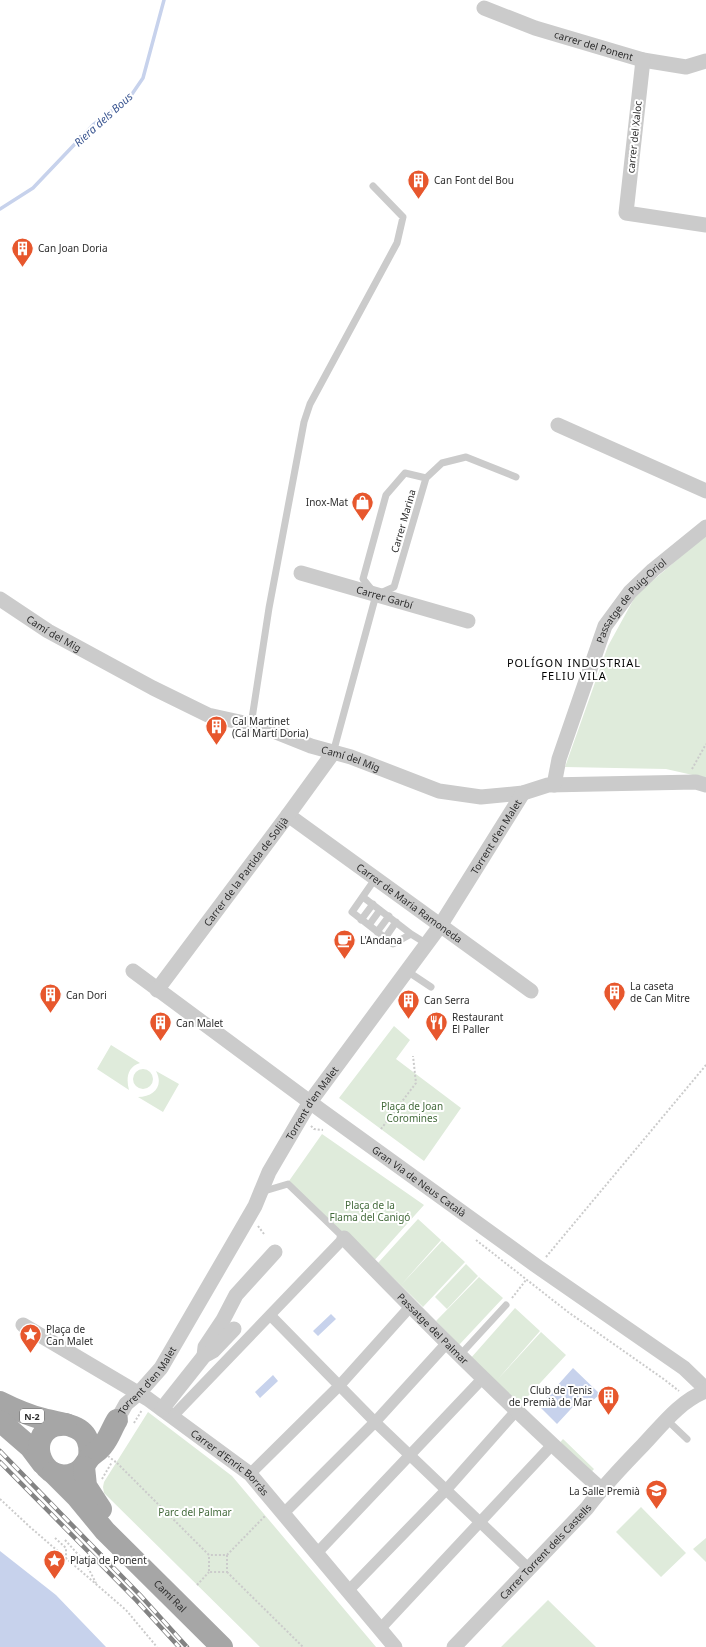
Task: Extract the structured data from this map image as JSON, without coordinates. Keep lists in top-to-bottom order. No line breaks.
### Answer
{"streets":{"main road":["N-2","Camí Ral"],"street":["carrer del Ponent","carrer del Xaloc","Carrer Garbí","Passatge de Puig-Oriol","Camí del Mig","Torrent d'en Malet","Carrer de la Partida de Solijà","Carrer de Maria Ramoneda","Gran Via de Neus Català","Passatge del Palmar","Carrer d'Enric Borràs","Carrer Torrent dels Castells"],"lane":["Carrer Marina"]},"crossings":[["carrer del Ponent","carrer del Xaloc"],["Carrer Marina","Carrer Garbí"],["Passatge de Puig-Oriol","Camí del Mig"],["Camí del Mig","Torrent d'en Malet"],["Camí del Mig","Carrer de la Partida de Solijà"],["Torrent d'en Malet","Carrer de Maria Ramoneda"],["Torrent d'en Malet","Gran Via de Neus Català"],["Torrent d'en Malet","Passatge del Palmar"],["Torrent d'en Malet","Carrer d'Enric Borràs"],["Carrer de la Partida de Solijà","Carrer de Maria Ramoneda"],["Carrer de la Partida de Solijà","Gran Via de Neus Català"],["Gran Via de Neus Català","Carrer Torrent dels Castells"],["Passatge del Palmar","Carrer Torrent dels Castells"],["N-2","Camí Ral"]],"districts":["POLÍGON INDUSTRIAL FELIU VILA"],"water":["Riera dels Bous"],"parks":["Plaça de Joan Coromines","Plaça de la Flama del Canigó","Parc del Palmar"],"places":{"building":["Can Font del Bou","Can Joan Doria","Cal Martinet (Cal Martí Doria)","La caseta de Can Mitre","Can Dori","Can Serra","Can Malet","Club de Tenis de Premià de Mar"],"shop":["Inox-Mat"],"cafe":["L'Andana"],"restaurant":["Restaurant El Paller"],"place":["Plaça de Can Malet","Platja de Ponent"],"school or university":["La Salle Premià"]}}
